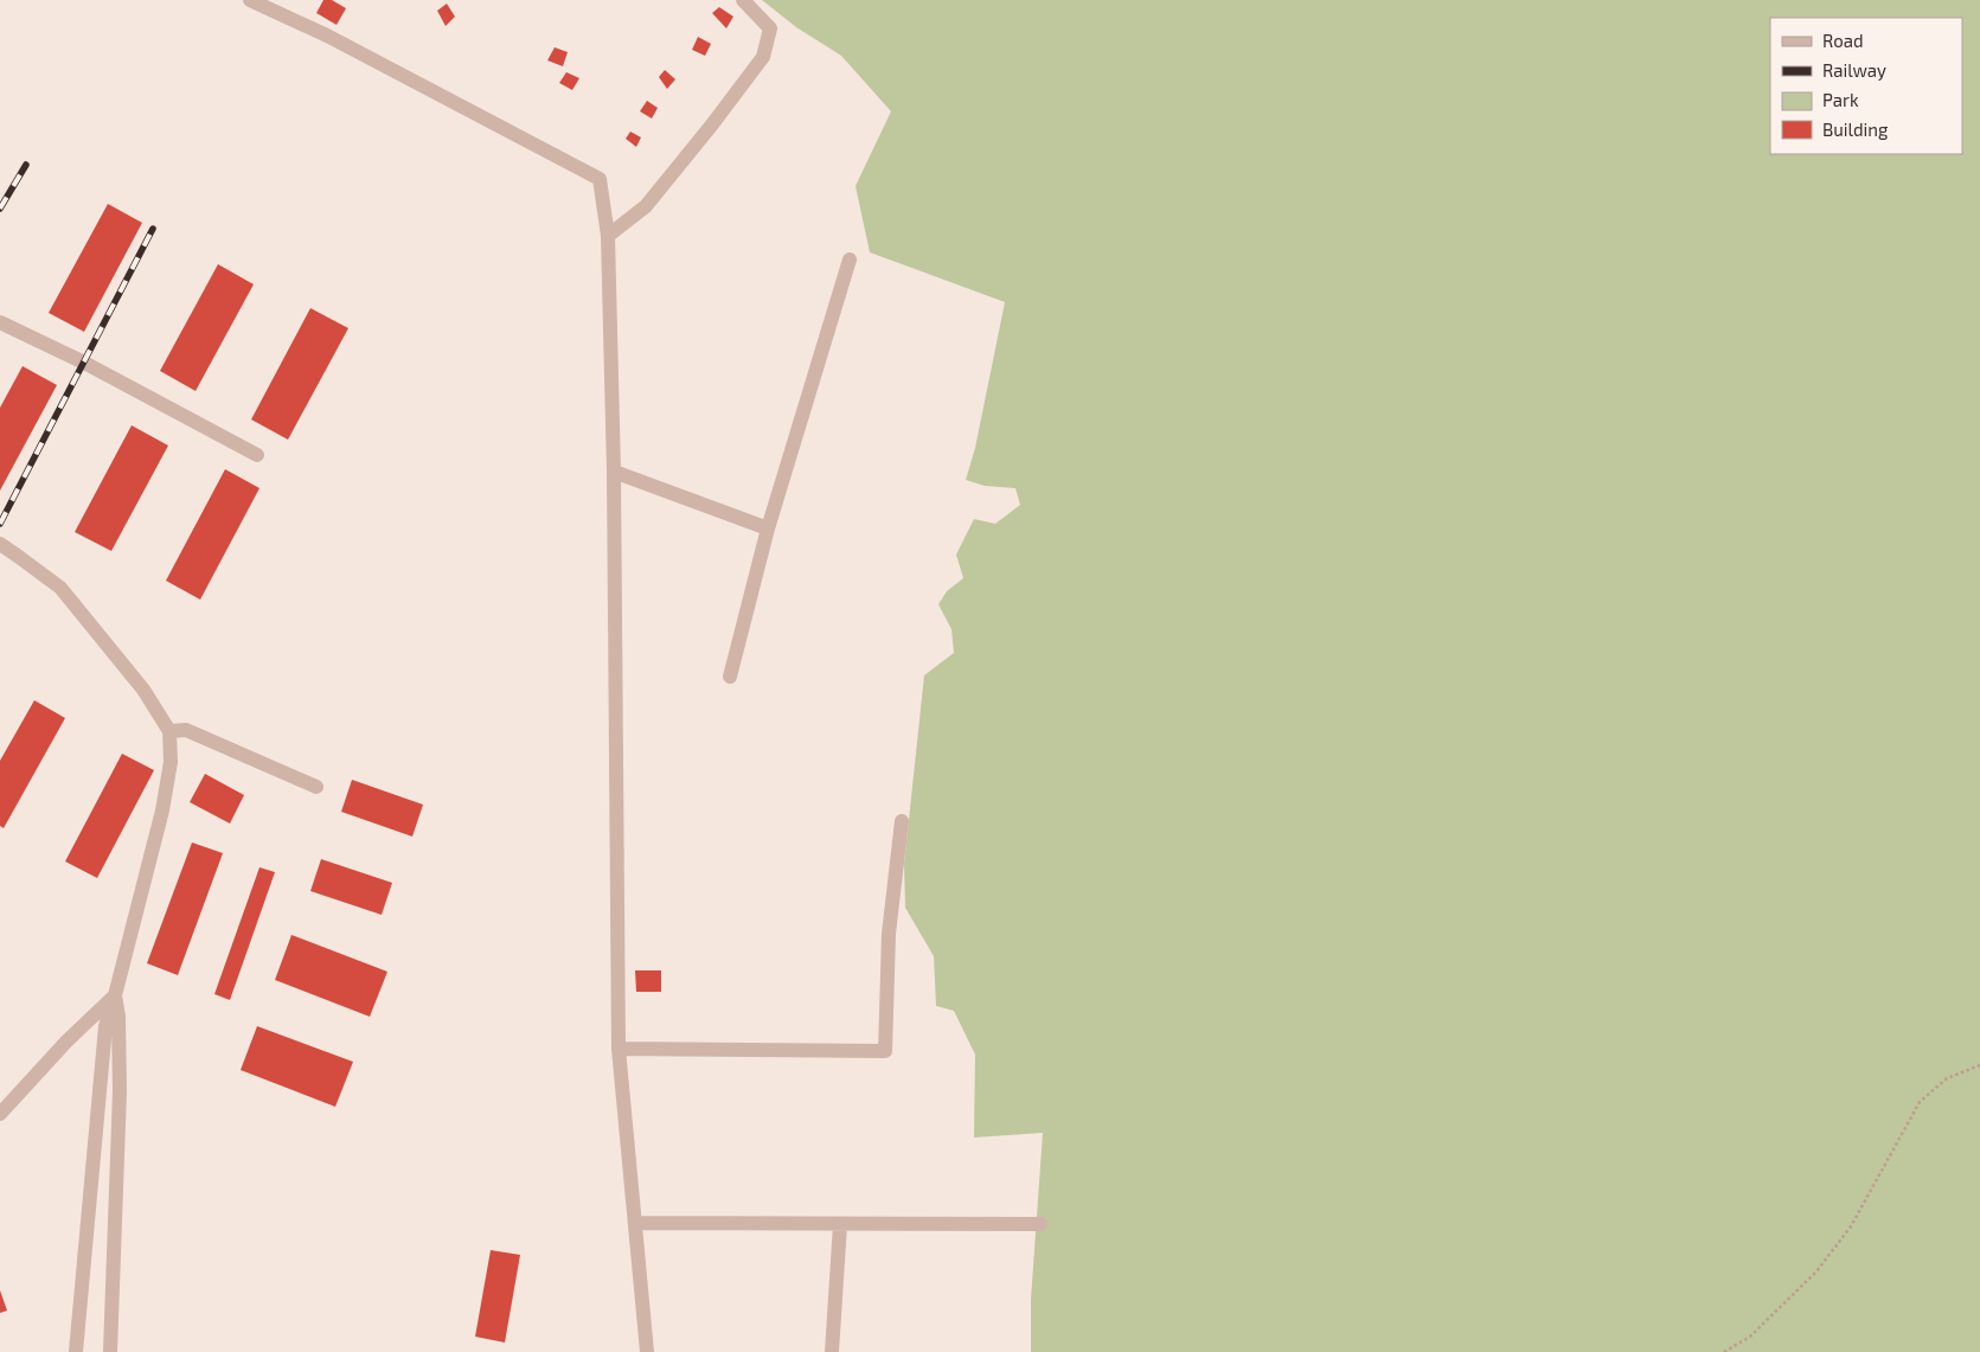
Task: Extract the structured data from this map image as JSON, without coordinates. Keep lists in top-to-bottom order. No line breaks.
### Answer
{"legend":["Road","Railway","Park","Building"]}
